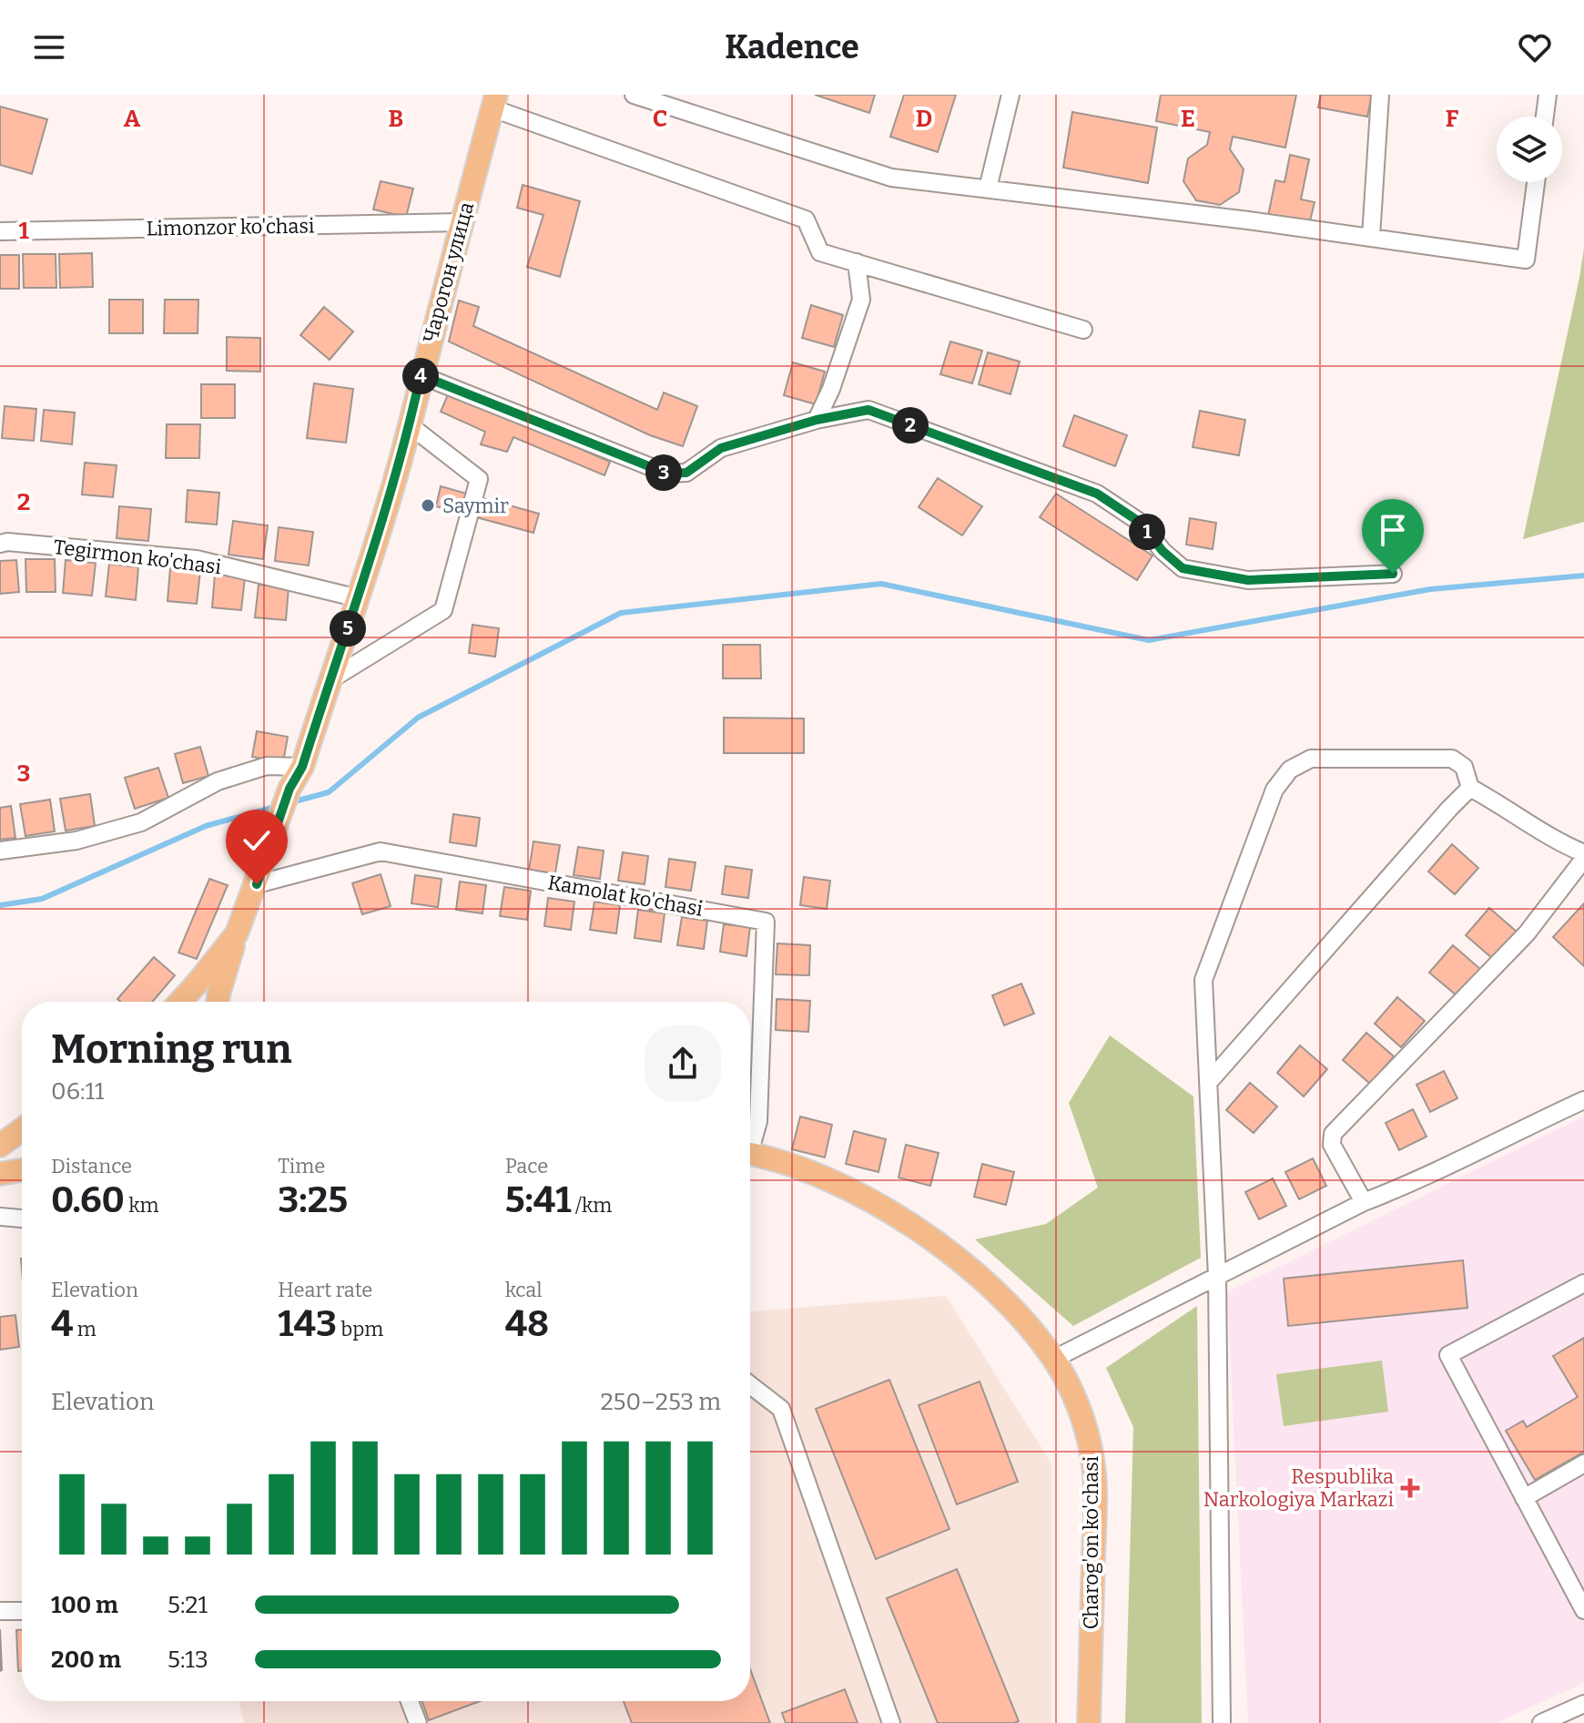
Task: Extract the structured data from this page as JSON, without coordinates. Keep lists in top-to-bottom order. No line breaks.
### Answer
{"streets":{"main road":["Чарогон улица","Charog'on ko'chasi"],"street":["Limonzor ko'chasi","Tegirmon ko'chasi","Kamolat ko'chasi"]},"crossings":[["Limonzor ko'chasi","Чарогон улица"],["Чарогон улица","Tegirmon ko'chasi"],["Чарогон улица","Kamolat ko'chasi"]],"places":{"other":["Saymir"],"health":["Respublika Narkologiya Markazi"]},"page":{"header":"Kadence","pins":["4","2","3","1","5"],"heading":["Morning run","06:11"],"stats":[["Distance","0.60 km"],["Time","3:25"],["Pace","5:41 /km"],["Elevation","4 m"],["Heart rate","143 bpm"],["kcal","48"]],"chart":["Elevation","250–253 m"],"list":[{"name":"100 m","note":"5:21"},{"name":"200 m","note":"5:13"}]},"grid":{"columns":["A","B","C","D","E","F"],"rows":["1","2","3"]}}
